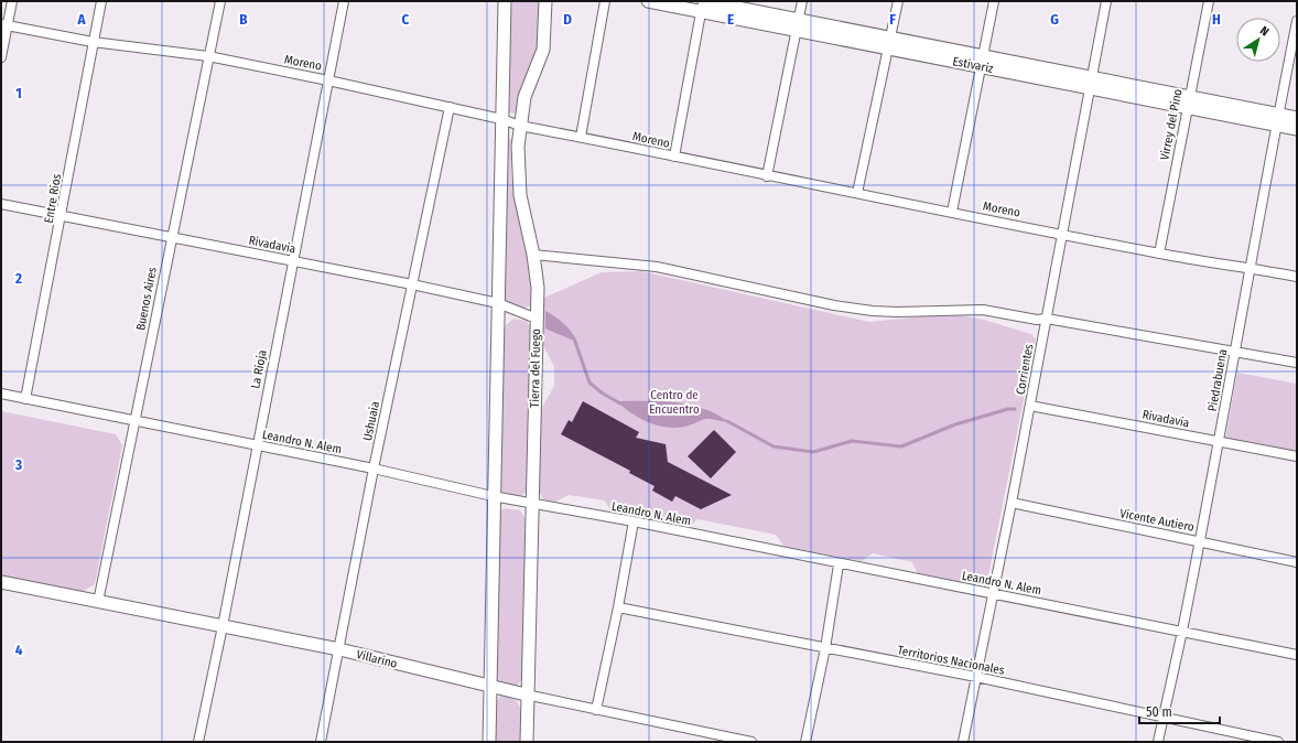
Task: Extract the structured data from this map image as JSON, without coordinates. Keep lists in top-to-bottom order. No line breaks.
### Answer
{"streets":{"street":["Moreno","Estivariz","Virrey del Pino","Entre Ríos","Rivadavia","Buenos Aires","Tierra del Fuego","La Rioja","Corrientes","Piedrabuena","Ushuaia","Leandro N. Alem","Vicente Autiero","Villarino","Territorios Nacionales"]},"crossings":[["Moreno","Virrey del Pino"],["Moreno","Entre Ríos"],["Moreno","Buenos Aires"],["Moreno","Tierra del Fuego"],["Moreno","La Rioja"],["Moreno","Corrientes"],["Moreno","Piedrabuena"],["Moreno","Ushuaia"],["Estivariz","Virrey del Pino"],["Estivariz","Corrientes"],["Estivariz","Piedrabuena"],["Entre Ríos","Rivadavia"],["Entre Ríos","Leandro N. Alem"],["Rivadavia","Buenos Aires"],["Rivadavia","Tierra del Fuego"],["Rivadavia","La Rioja"],["Rivadavia","Corrientes"],["Rivadavia","Piedrabuena"],["Rivadavia","Ushuaia"],["Buenos Aires","Leandro N. Alem"],["Buenos Aires","Villarino"],["Tierra del Fuego","Leandro N. Alem"],["Tierra del Fuego","Villarino"],["La Rioja","Leandro N. Alem"],["La Rioja","Villarino"],["Corrientes","Leandro N. Alem"],["Corrientes","Vicente Autiero"],["Corrientes","Territorios Nacionales"],["Piedrabuena","Leandro N. Alem"],["Piedrabuena","Vicente Autiero"],["Piedrabuena","Territorios Nacionales"],["Ushuaia","Leandro N. Alem"],["Ushuaia","Villarino"]],"parks":["Centro de Encuentro"],"scale_bar":"50 m","north":"top right","grid":{"columns":["A","B","C","D","E","F","G","H"],"rows":["1","2","3","4"]}}
